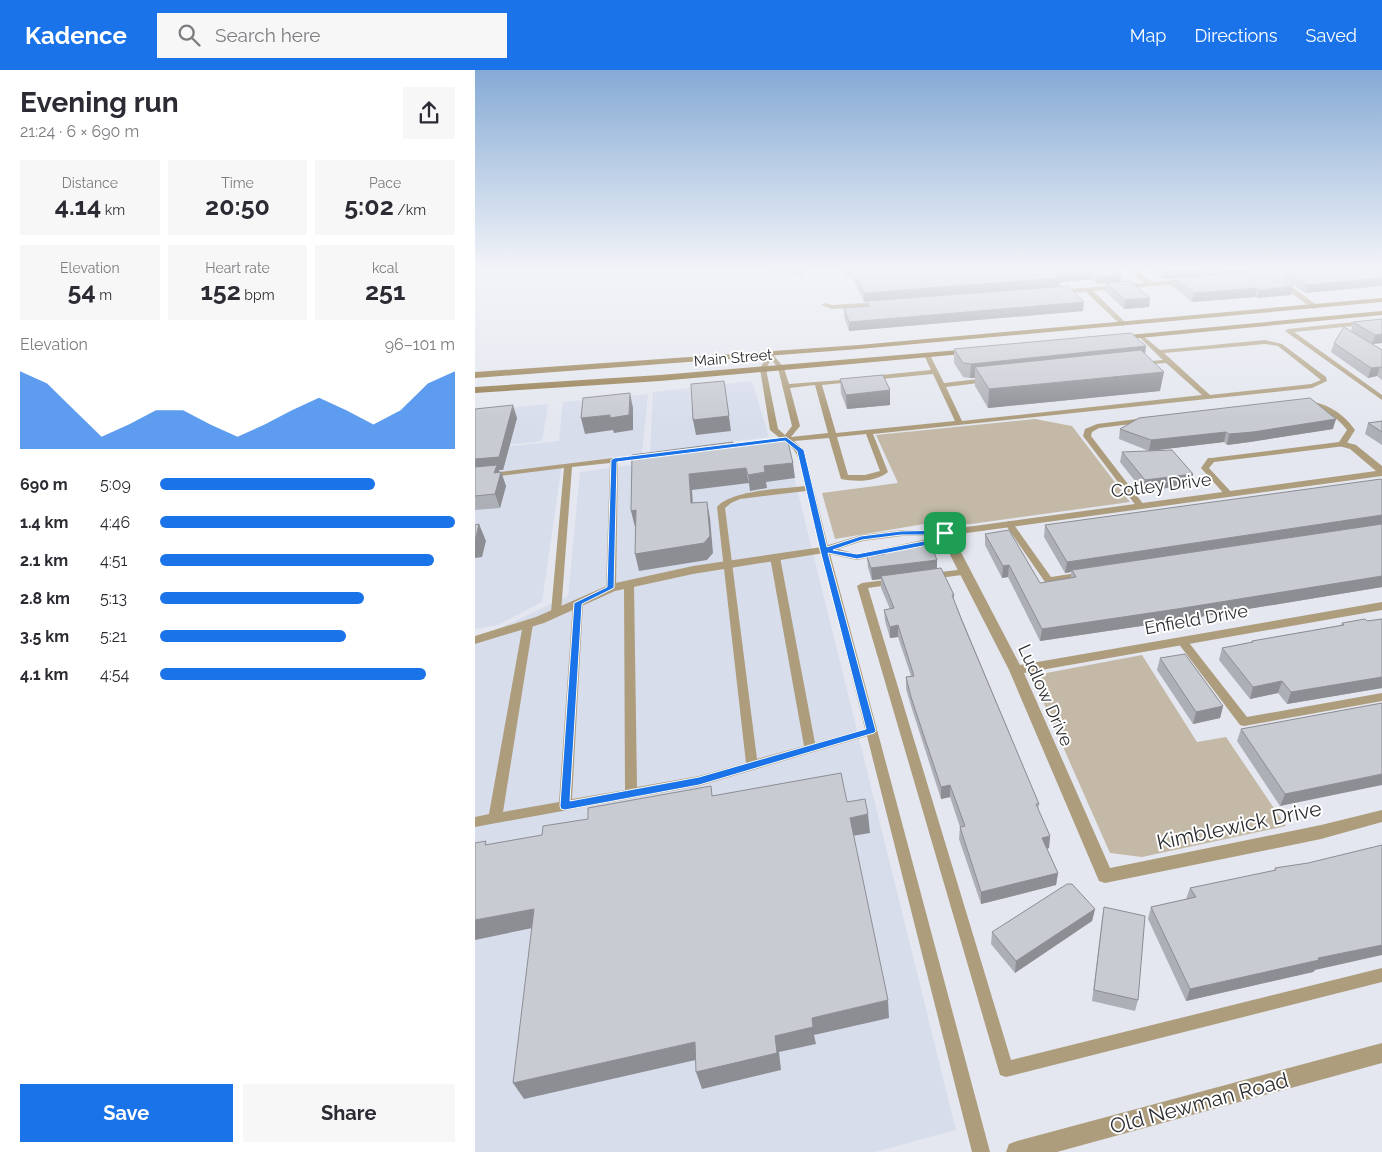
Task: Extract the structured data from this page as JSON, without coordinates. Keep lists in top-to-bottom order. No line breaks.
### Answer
{"streets":{"main road":["Main Street"],"street":["Cotley Drive","Enfield Drive","Ludlow Drive","Kimblewick Drive","Old Newman Road"]},"crossings":[["Cotley Drive","Ludlow Drive"],["Enfield Drive","Ludlow Drive"],["Ludlow Drive","Kimblewick Drive"]],"page":{"header":"Kadence","search":"Search here","nav":["Map","Directions","Saved"],"heading":["Evening run","21:24 · 6 × 690 m"],"stats":[["Distance","4.14 km"],["Time","20:50"],["Pace","5:02 /km"],["Elevation","54 m"],["Heart rate","152 bpm"],["kcal","251"]],"chart":["Elevation","96–101 m"],"list":[{"name":"690 m","note":"5:09"},{"name":"1.4 km","note":"4:46"},{"name":"2.1 km","note":"4:51"},{"name":"2.8 km","note":"5:13"},{"name":"3.5 km","note":"5:21"},{"name":"4.1 km","note":"4:54"}],"buttons":["Save","Share"]}}
